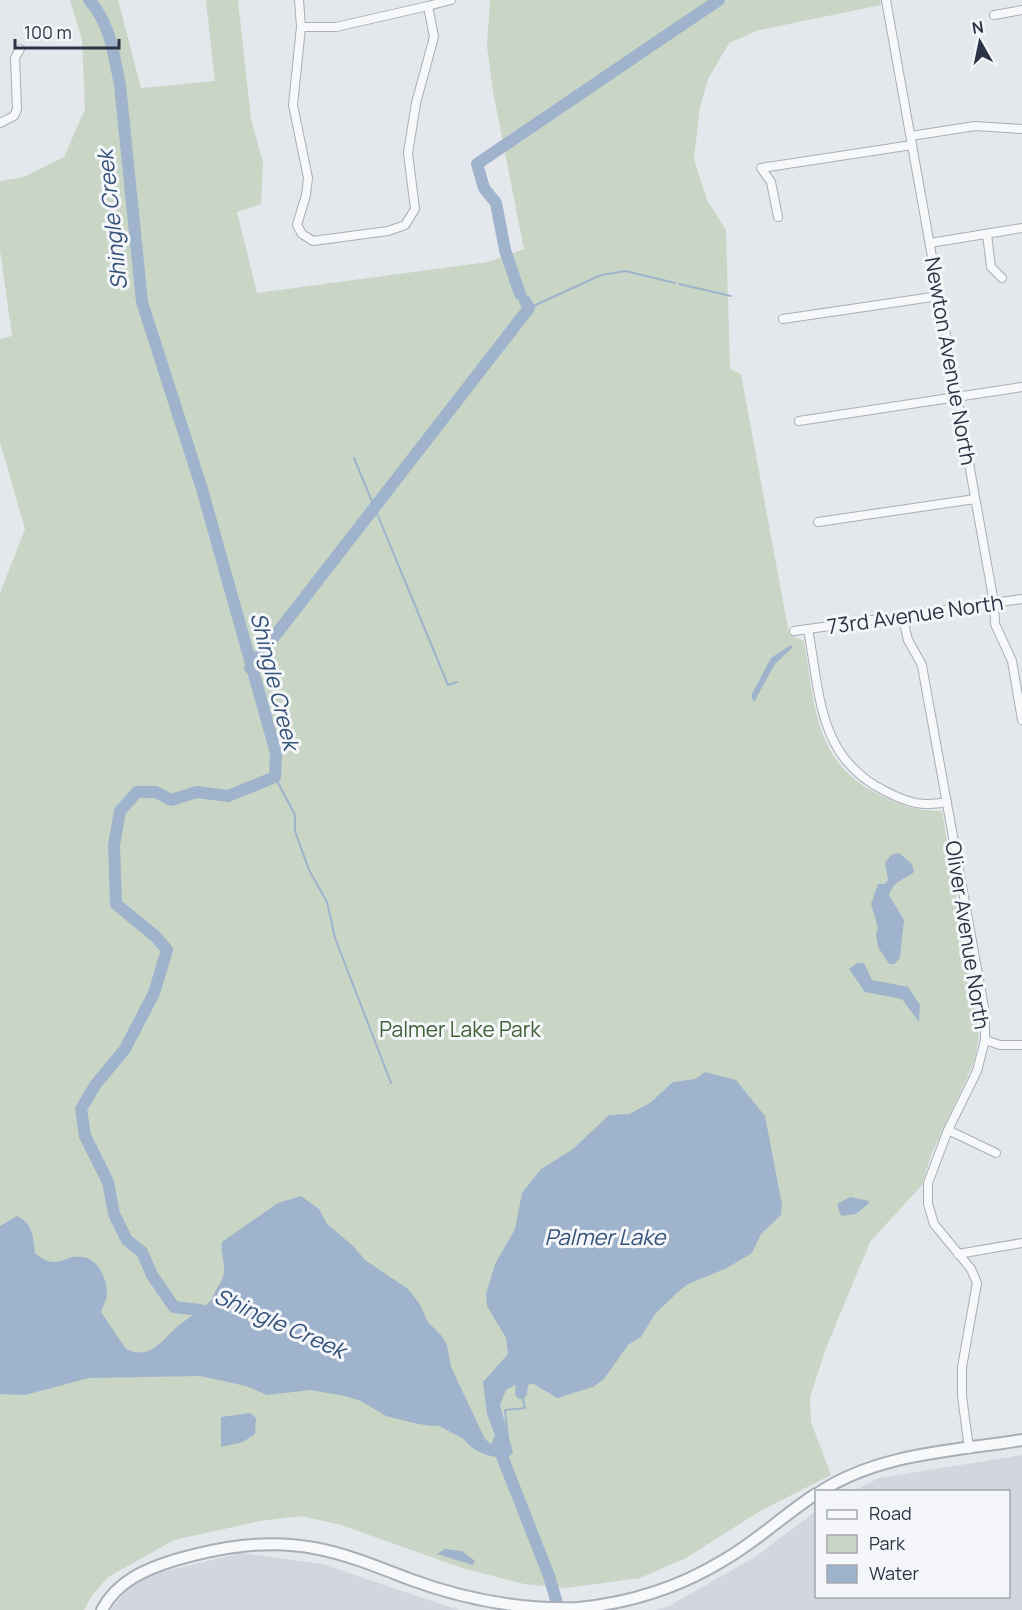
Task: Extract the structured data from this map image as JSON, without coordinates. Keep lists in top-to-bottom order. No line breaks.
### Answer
{"streets":{"street":["Newton Avenue North","73rd Avenue North","Oliver Avenue North"]},"crossings":[["Newton Avenue North","73rd Avenue North"],["73rd Avenue North","Oliver Avenue North"]],"water":["Shingle Creek","Palmer Lake"],"parks":["Palmer Lake Park"],"legend":["Road","Park","Water"],"scale_bar":"100 m","north":"top"}
